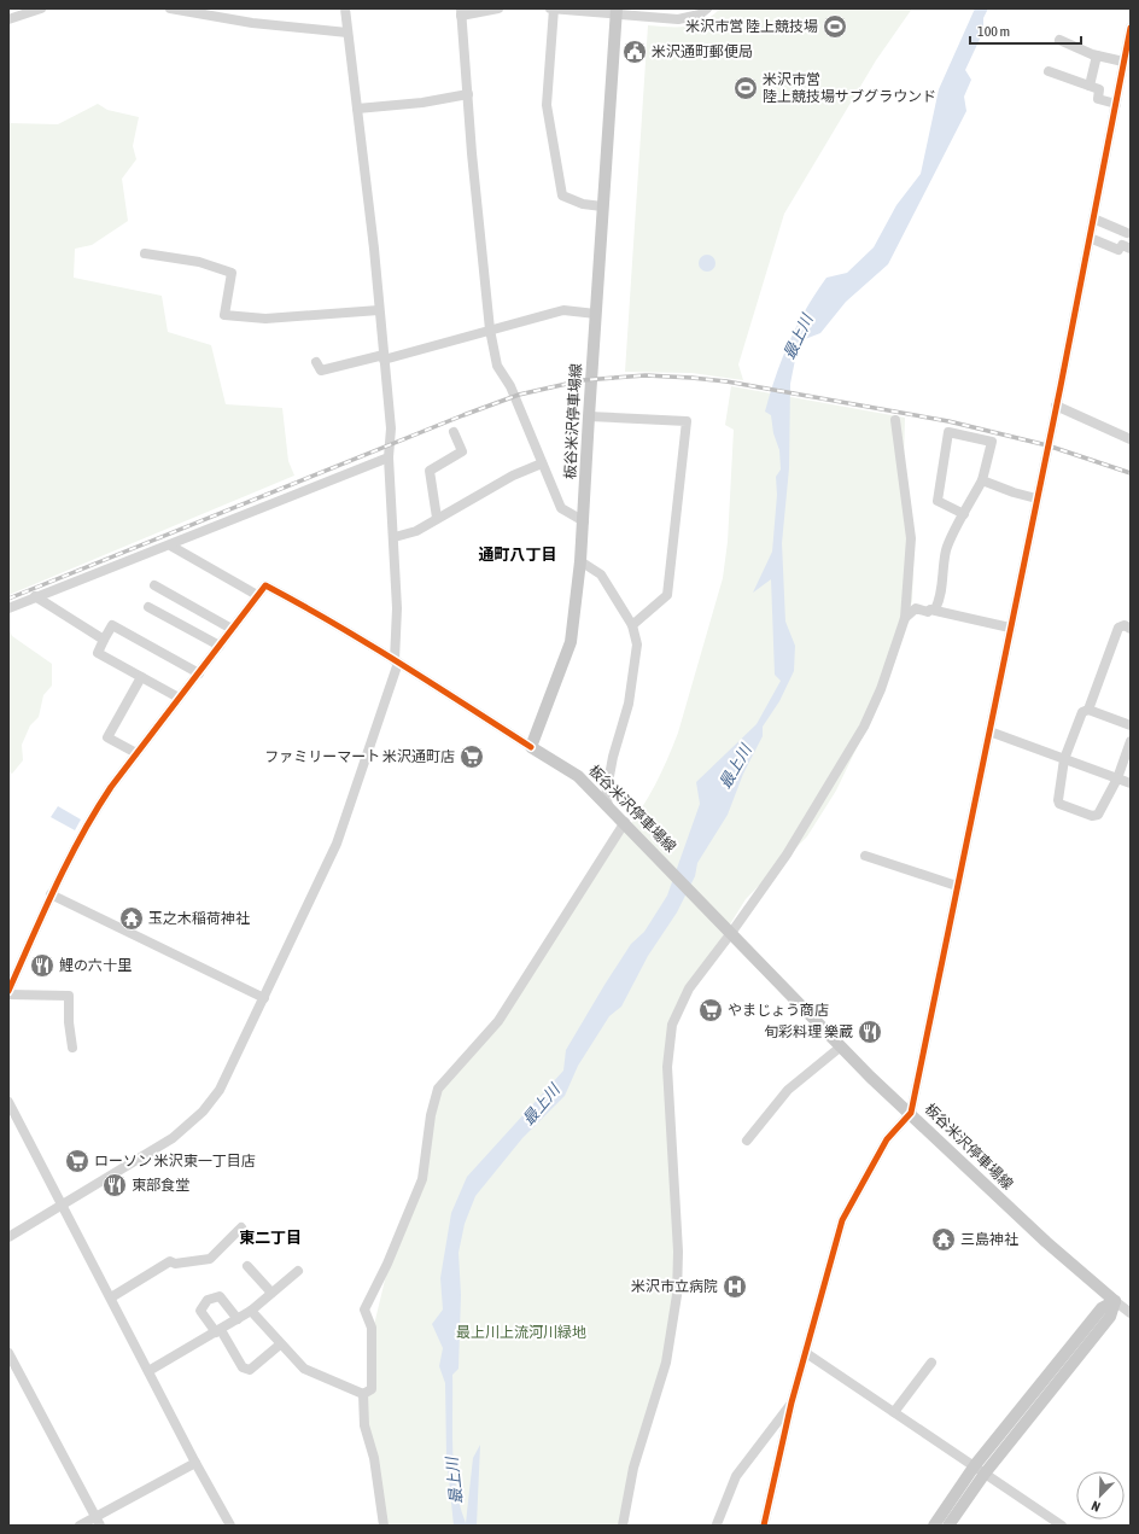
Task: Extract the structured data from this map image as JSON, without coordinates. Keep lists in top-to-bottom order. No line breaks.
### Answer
{"streets":{"main road":["板谷米沢停車場線"]},"districts":["通町八丁目","東二丁目"],"water":["最上川"],"parks":["最上川上流河川緑地"],"places":{"sports":["米沢市営 陸上競技場","米沢市営 陸上競技場サブグラウンド"],"public building":["米沢通町郵便局"],"supermarket":["ファミリーマート 米沢通町店","やまじょう商店","ローソン 米沢東一丁目店"],"temple":["玉之木稲荷神社","三島神社"],"restaurant":["鯉の六十里","旬彩料理 樂蔵","東部食堂"],"hospital":["米沢市立病院"]},"scale_bar":"100 m","north":"bottom left"}
